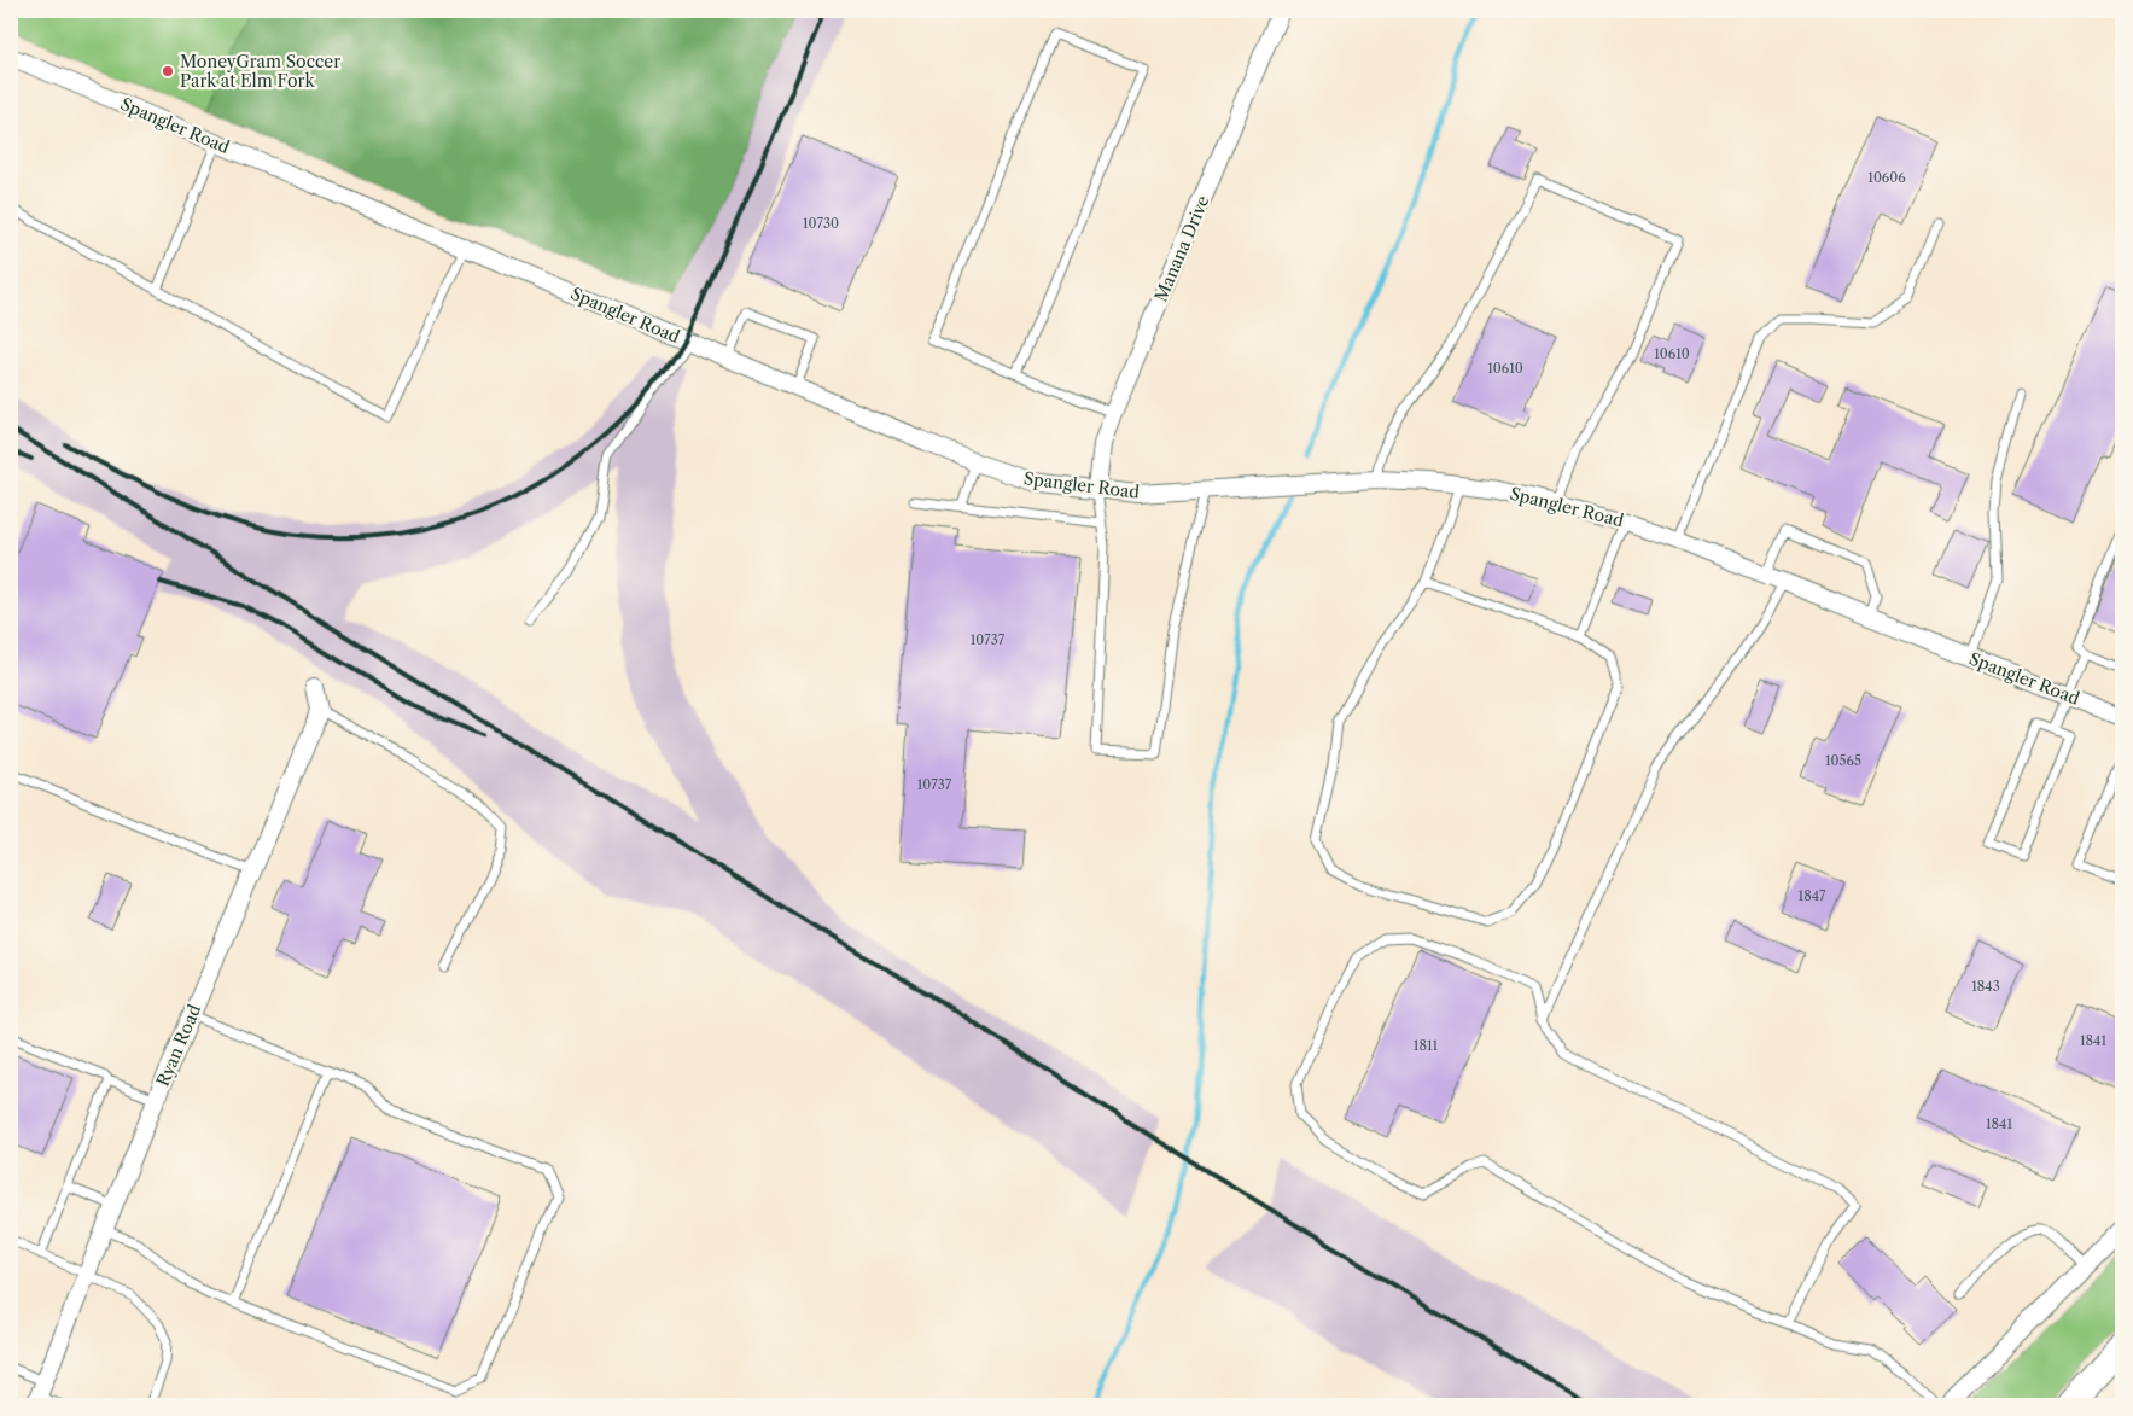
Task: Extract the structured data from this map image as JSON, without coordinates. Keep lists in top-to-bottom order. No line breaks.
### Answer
{"streets":{"street":["Spangler Road","Manana Drive","Ryan Road"]},"crossings":[["Spangler Road","Manana Drive"]],"places":["MoneyGram Soccer Park at Elm Fork"],"house_numbers":["10606","10730","10610","10610","10737","10565","10737","1847","1843","1841","1811","1841"]}
